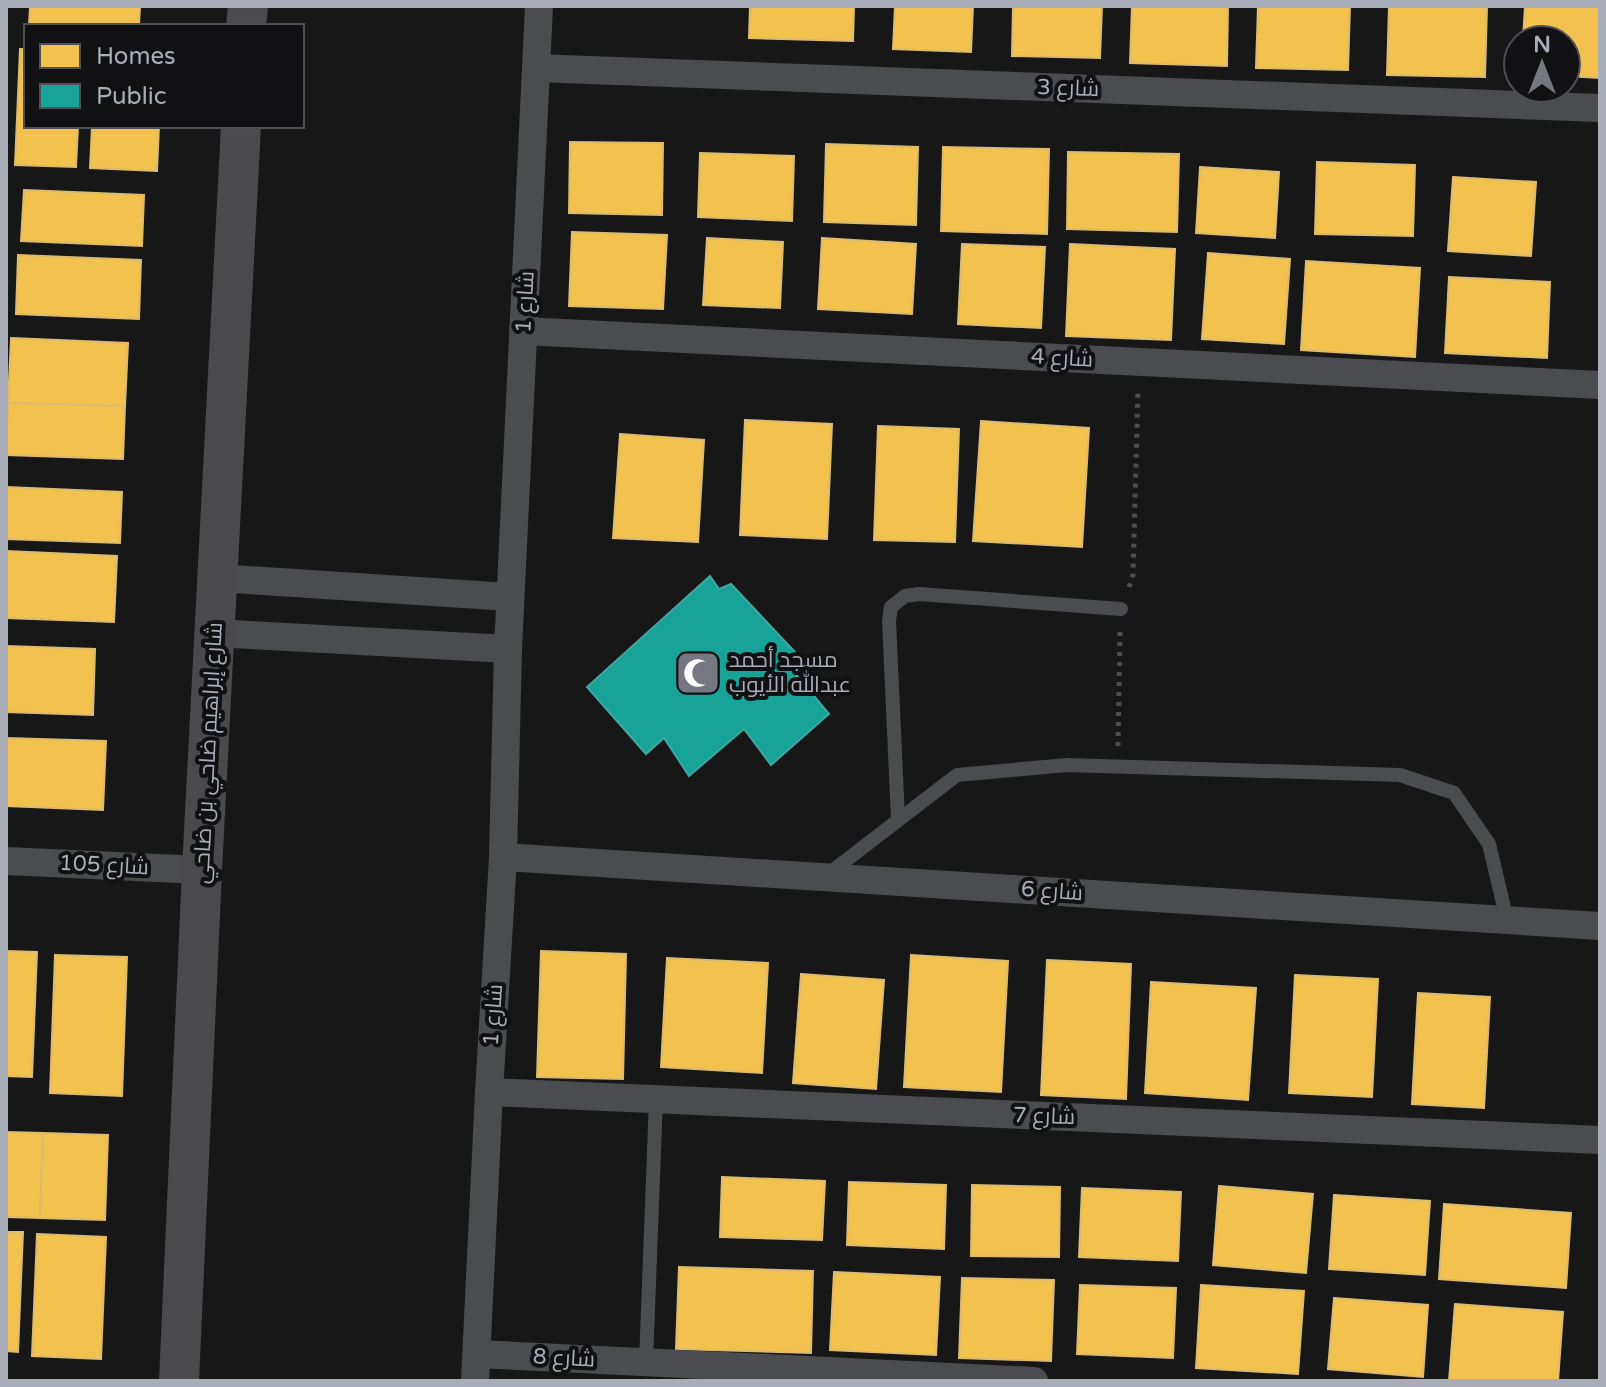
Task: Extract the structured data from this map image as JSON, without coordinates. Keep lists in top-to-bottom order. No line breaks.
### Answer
{"streets":{"street":["شارع 3","شارع 1","شارع 4","شارع إبراهيم ضاحي بن ضاحي","شارع 105","شارع 6","شارع 7","شارع 8"]},"crossings":[["شارع 3","شارع 1"],["شارع 1","شارع 4"],["شارع 1","شارع 6"],["شارع 1","شارع 7"],["شارع 1","شارع 8"],["شارع إبراهيم ضاحي بن ضاحي","شارع 105"]],"places":{"mosque":["مسجد أحمد عبدالله الأيوب"]},"legend":["Homes","Public"],"north":"top"}
